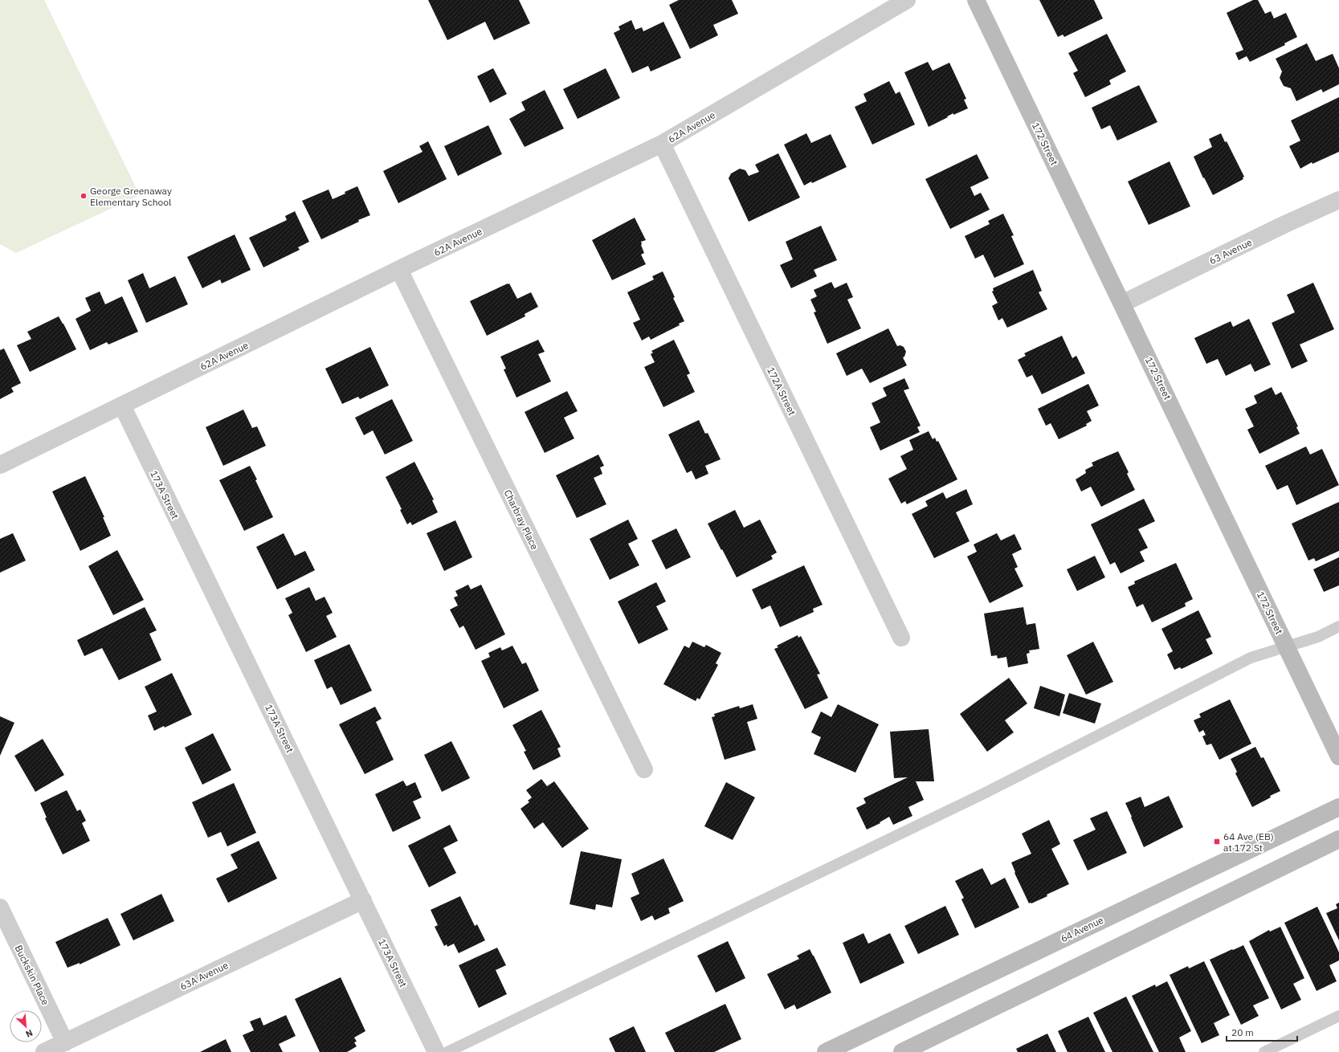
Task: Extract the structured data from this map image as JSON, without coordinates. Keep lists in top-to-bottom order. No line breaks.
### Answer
{"streets":{"main road":["172 Street","64 Avenue"],"street":["62A Avenue","63 Avenue","172A Street","173A Street","Charbray Place","Buckskin Place","63A Avenue"]},"crossings":[["62A Avenue","172A Street"],["62A Avenue","173A Street"],["62A Avenue","Charbray Place"],["172 Street","63 Avenue"],["173A Street","63A Avenue"],["Buckskin Place","63A Avenue"]],"places":{"other":["George Greenaway Elementary School"],"transit":["64 Ave (EB) at 172 St"]},"scale_bar":"20 m","north":"bottom right"}
